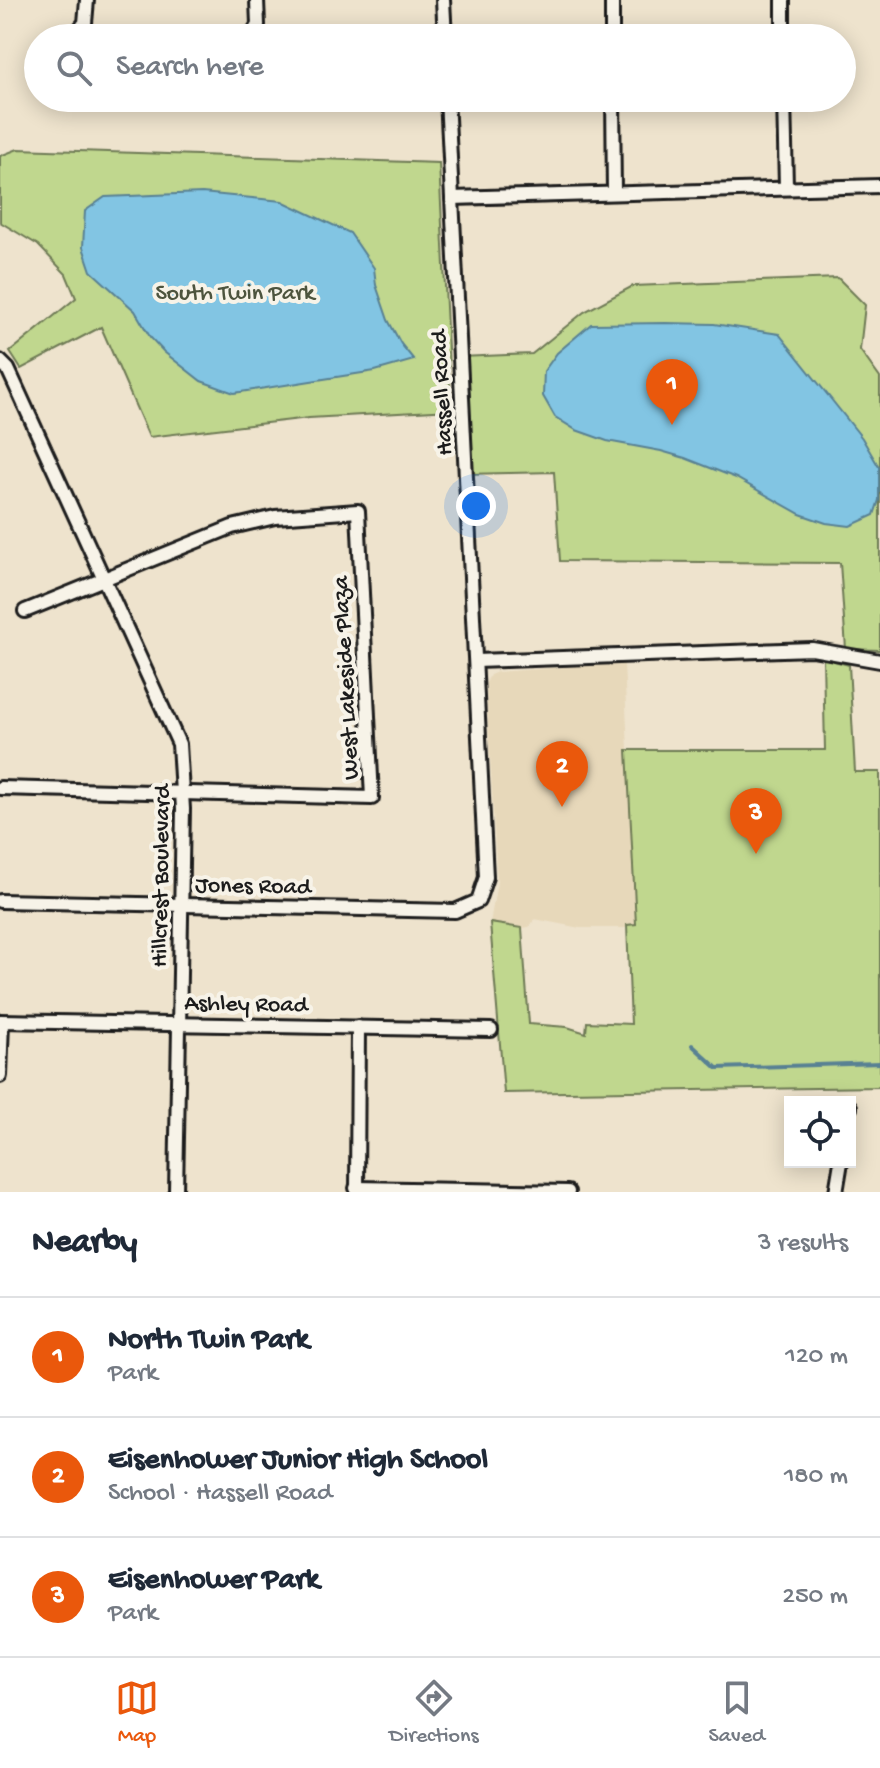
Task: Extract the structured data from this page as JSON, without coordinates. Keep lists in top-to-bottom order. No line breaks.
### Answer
{"streets":{"street":["Hassell Road","West Lakeside Plaza","Hillcrest Boulevard","Jones Road","Ashley Road"]},"crossings":[["Hassell Road","Jones Road"],["West Lakeside Plaza","Hillcrest Boulevard"],["Hillcrest Boulevard","Jones Road"],["Hillcrest Boulevard","Ashley Road"]],"parks":["South Twin Park"],"page":{"search":"Search here","pins":["1","2","3"],"heading":["Nearby","3 results"],"list":[{"mark":"1","name":"North Twin Park","note":"Park","value":"120 m"},{"mark":"2","name":"Eisenhower Junior High School","note":"School · Hassell Road","value":"180 m"},{"mark":"3","name":"Eisenhower Park","note":"Park","value":"250 m"}],"nav":["Map","Directions","Saved"]}}
